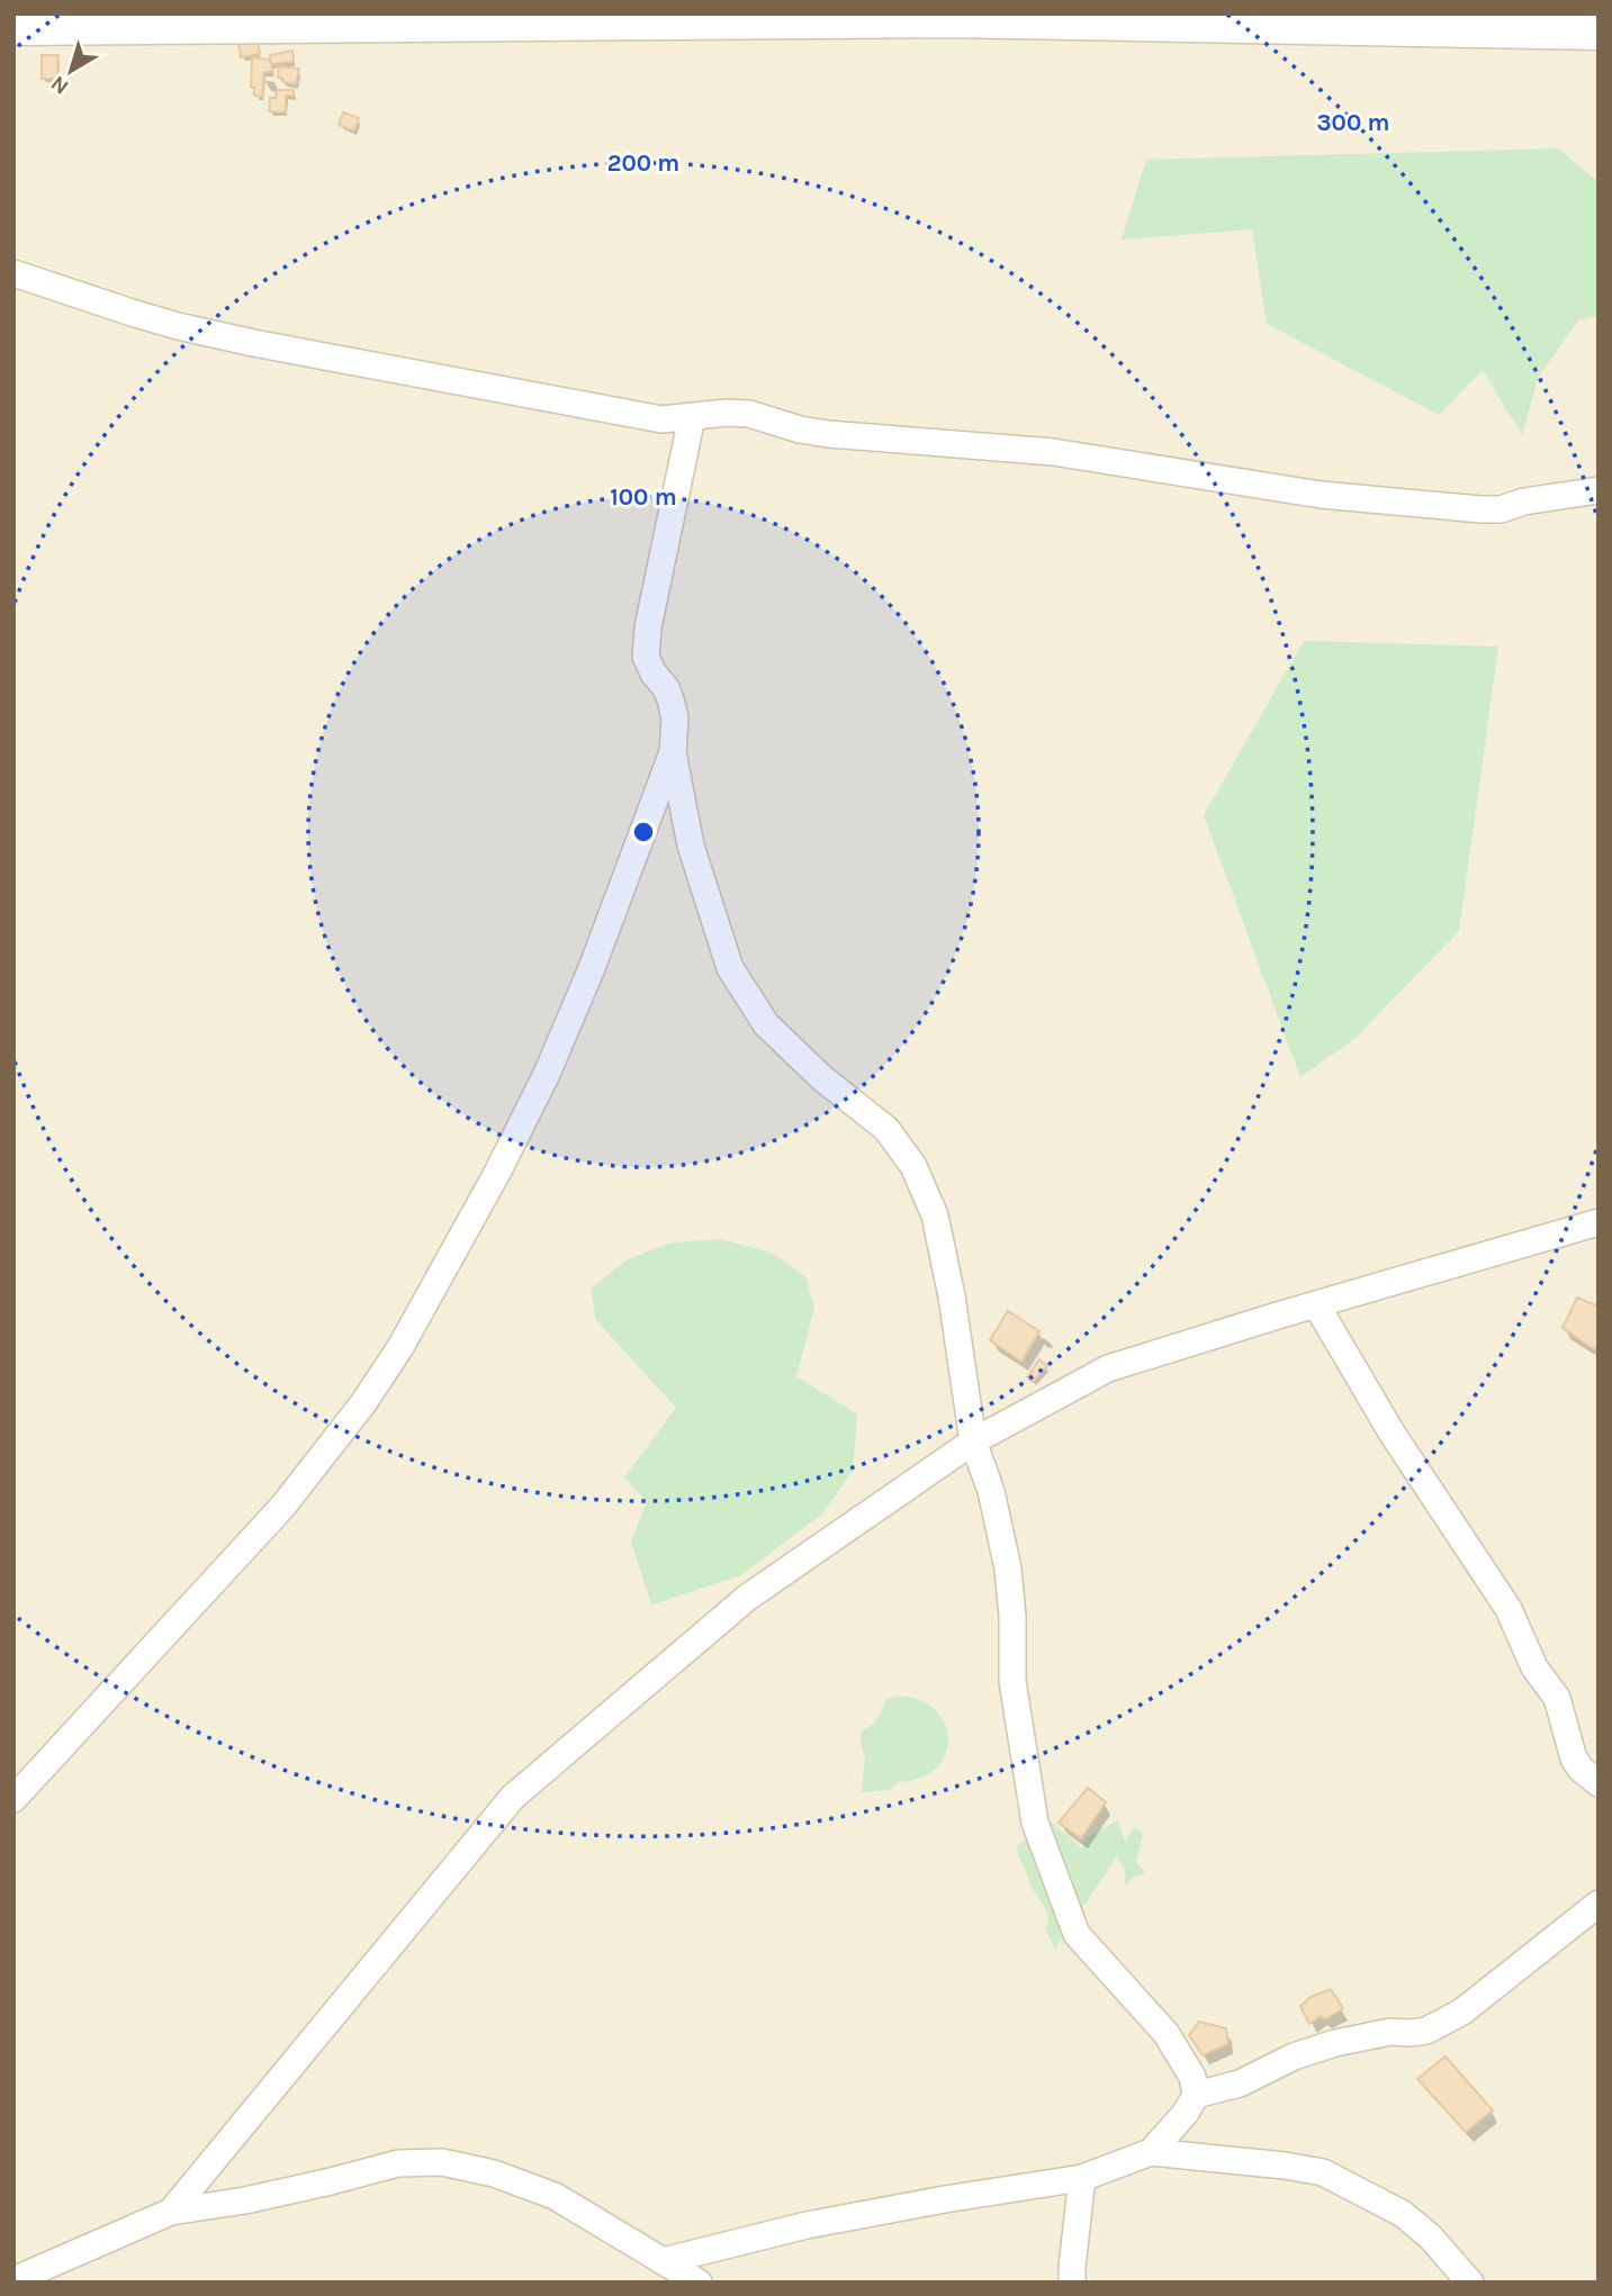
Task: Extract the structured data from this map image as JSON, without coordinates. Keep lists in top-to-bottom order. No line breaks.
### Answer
{"north":"bottom left","rings":["300 m","200 m","100 m"]}
